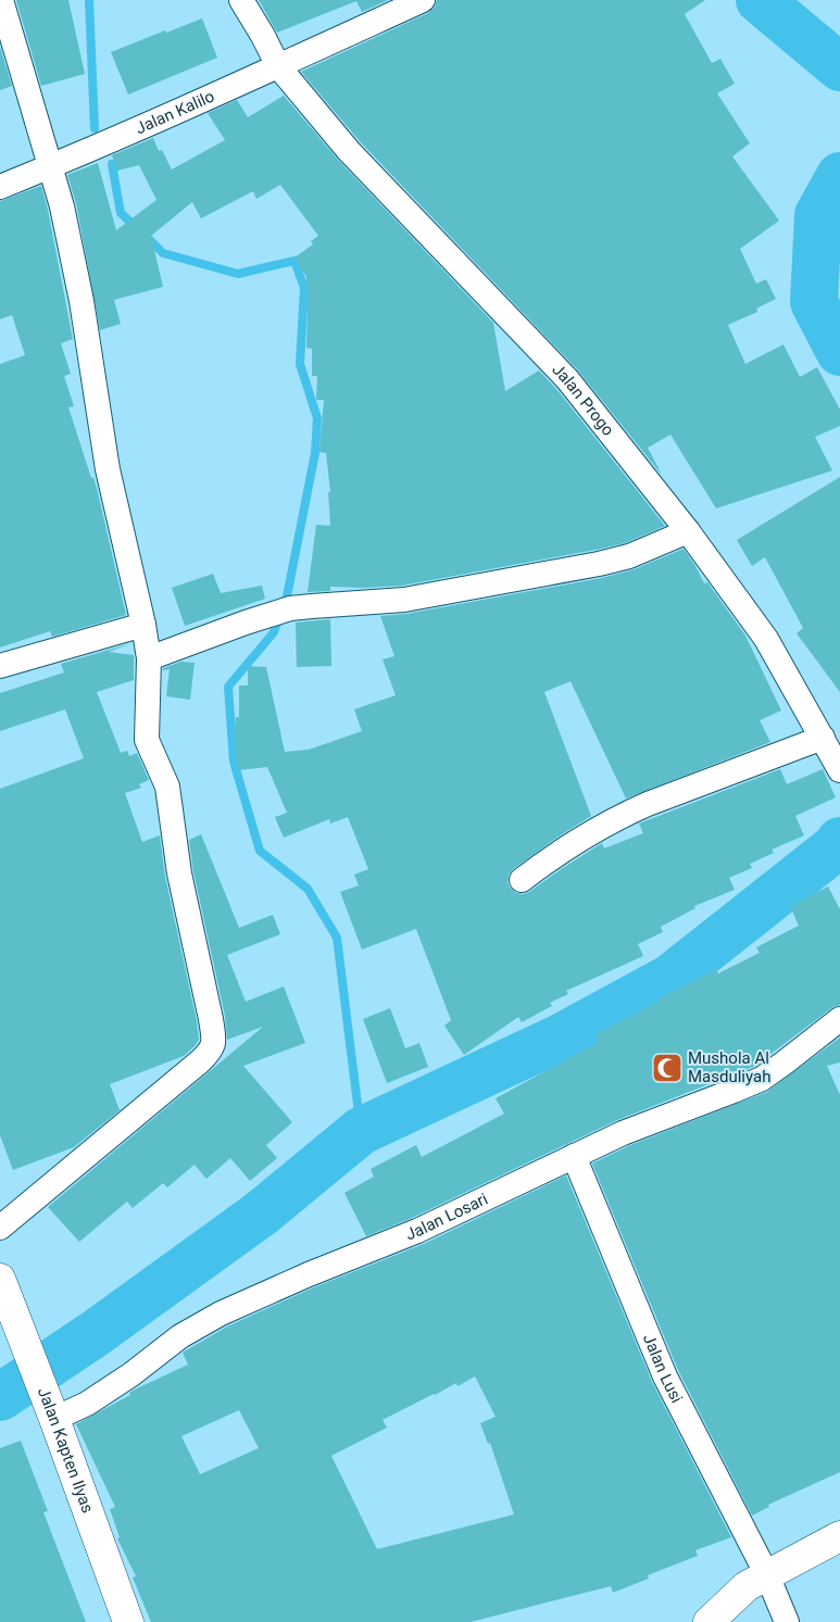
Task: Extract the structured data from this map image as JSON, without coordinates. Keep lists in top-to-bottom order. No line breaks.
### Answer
{"streets":{"street":["Jalan Kalilo","Jalan Progo","Jalan Losari","Jalan Lusi","Jalan Kapten Ilyas"]},"crossings":[["Jalan Kalilo","Jalan Progo"],["Jalan Losari","Jalan Lusi"],["Jalan Losari","Jalan Kapten Ilyas"]],"places":{"mosque":["Mushola Al Masduliyah"]}}
